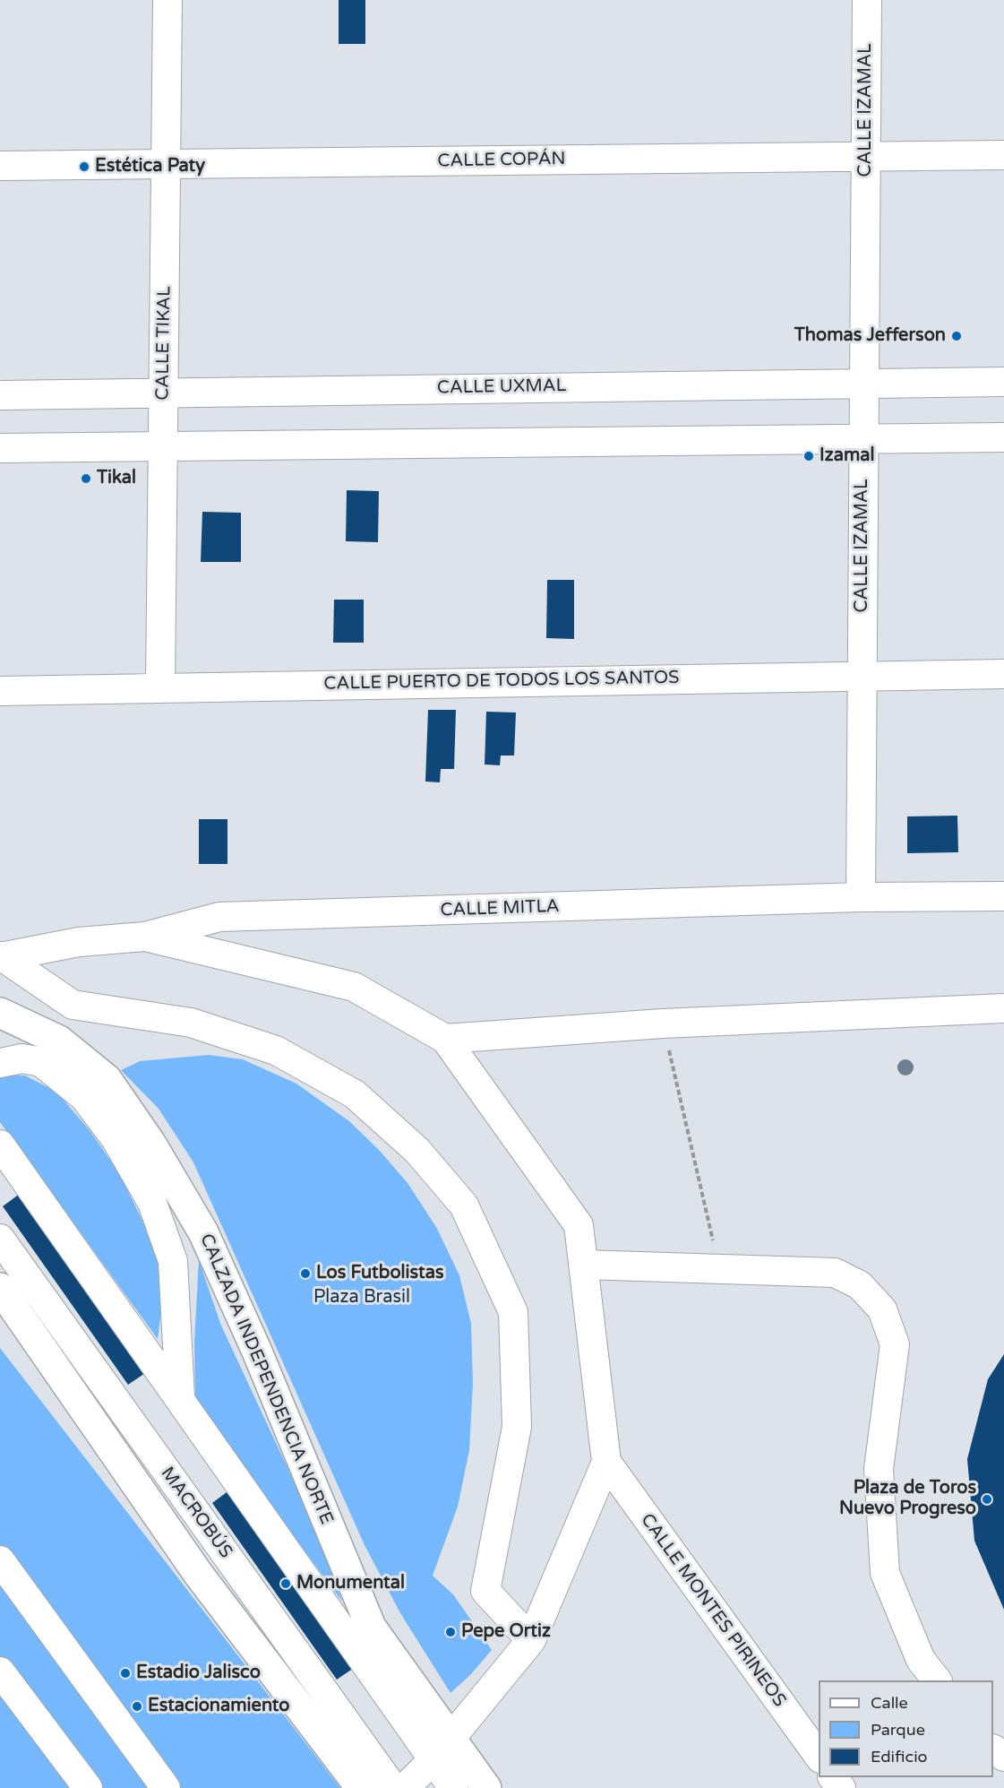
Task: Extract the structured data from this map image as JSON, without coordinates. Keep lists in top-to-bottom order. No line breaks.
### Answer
{"streets":{"main road":["CALZADA INDEPENDENCIA NORTE"],"street":["CALLE IZAMAL","CALLE COPÁN","CALLE TIKAL","CALLE UXMAL","CALLE PUERTO DE TODOS LOS SANTOS","CALLE MITLA","MACROBÚS","CALLE MONTES PIRINEOS"]},"crossings":[["CALLE IZAMAL","CALLE COPÁN"],["CALLE IZAMAL","CALLE UXMAL"],["CALLE IZAMAL","CALLE PUERTO DE TODOS LOS SANTOS"],["CALLE IZAMAL","CALLE MITLA"],["CALLE COPÁN","CALLE TIKAL"],["CALLE TIKAL","CALLE UXMAL"],["CALLE TIKAL","CALLE PUERTO DE TODOS LOS SANTOS"]],"parks":["Plaza Brasil"],"places":["Estética Paty","Thomas Jefferson","Izamal","Tikal","Los Futbolistas","Plaza de Toros Nuevo Progreso","Monumental","Pepe Ortiz","Estadio Jalisco","Estacionamiento"],"legend":["Calle","Parque","Edificio"]}
